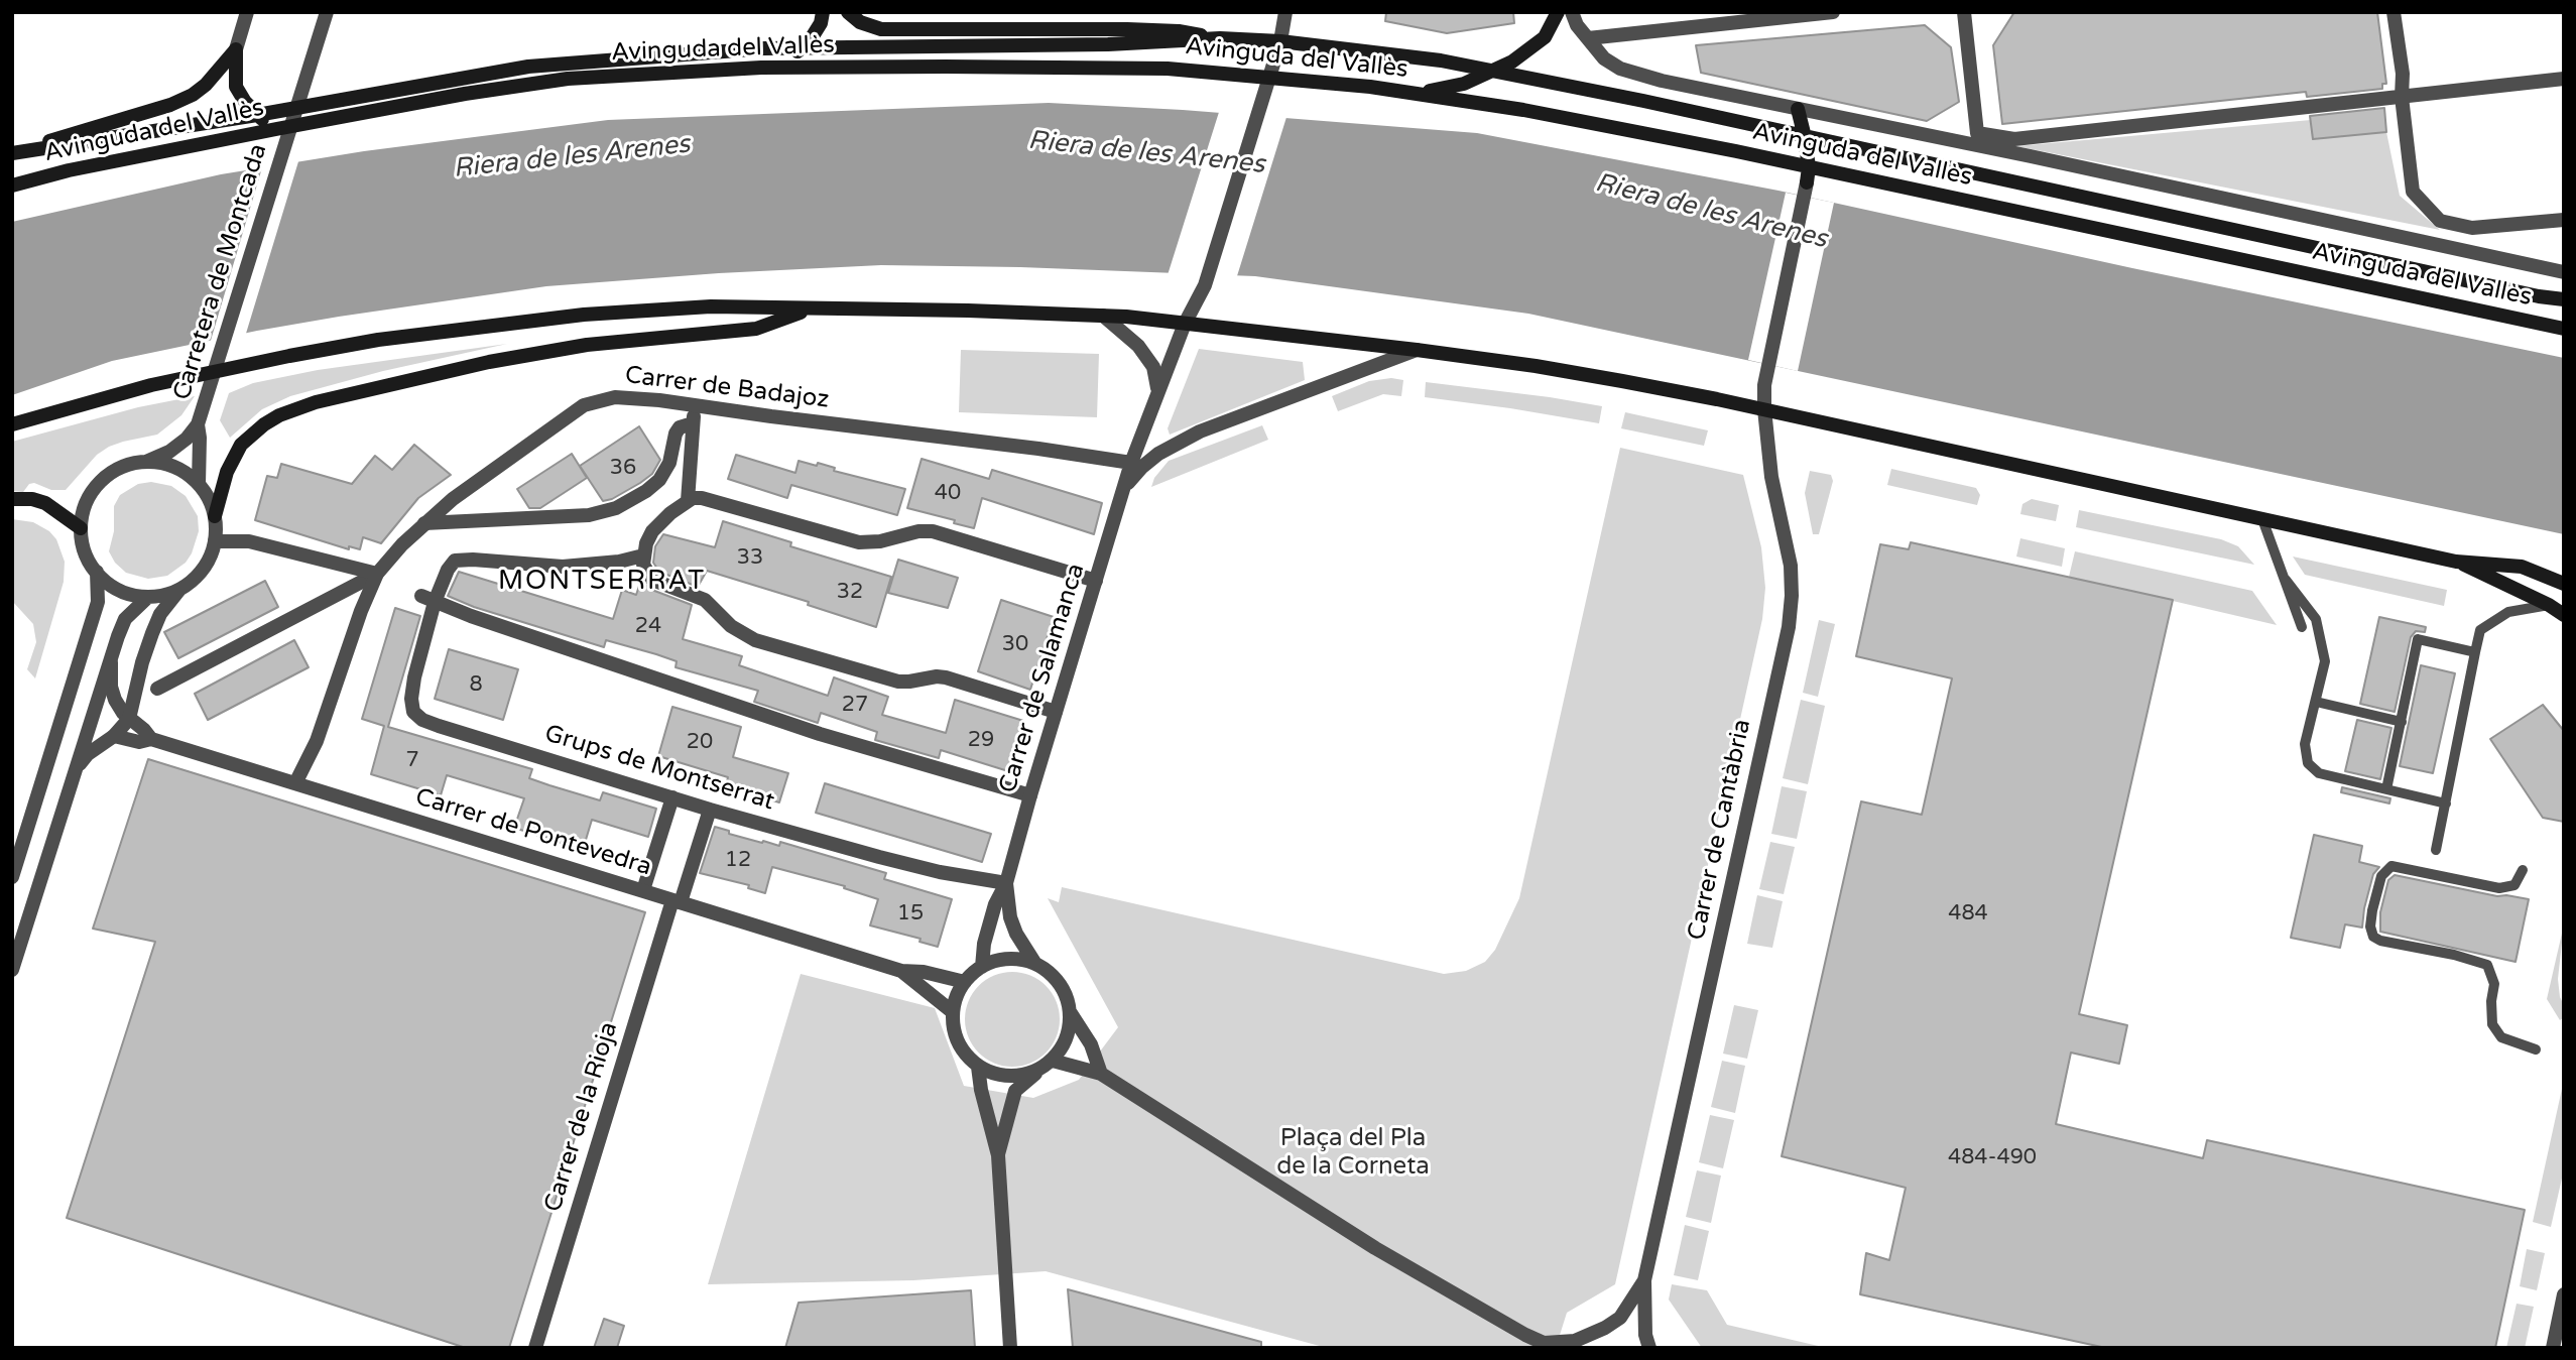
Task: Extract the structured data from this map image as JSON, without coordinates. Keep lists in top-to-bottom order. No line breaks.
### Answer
{"streets":{"main road":["Avinguda del Vallès"],"street":["Carretera de Montcada","Carrer de Badajoz","Carrer de Salamanca","Grups de Montserrat","Carrer de Cantàbria","Carrer de Pontevedra","Carrer de la Rioja"]},"crossings":[["Avinguda del Vallès","Carrer de Salamanca"],["Avinguda del Vallès","Carrer de Cantàbria"],["Carrer de Badajoz","Carrer de Salamanca"],["Carrer de Badajoz","Carrer de Pontevedra"],["Carrer de Salamanca","Grups de Montserrat"],["Carrer de Salamanca","Carrer de Pontevedra"],["Grups de Montserrat","Carrer de la Rioja"],["Carrer de Pontevedra","Carrer de la Rioja"]],"districts":["MONTSERRAT"],"water":["Riera de les Arenes"],"parks":["Plaça del Pla de la Corneta"],"house_numbers":["36","40","33","32","24","30","8","27","29","20","7","12","15","484","484-490"]}
